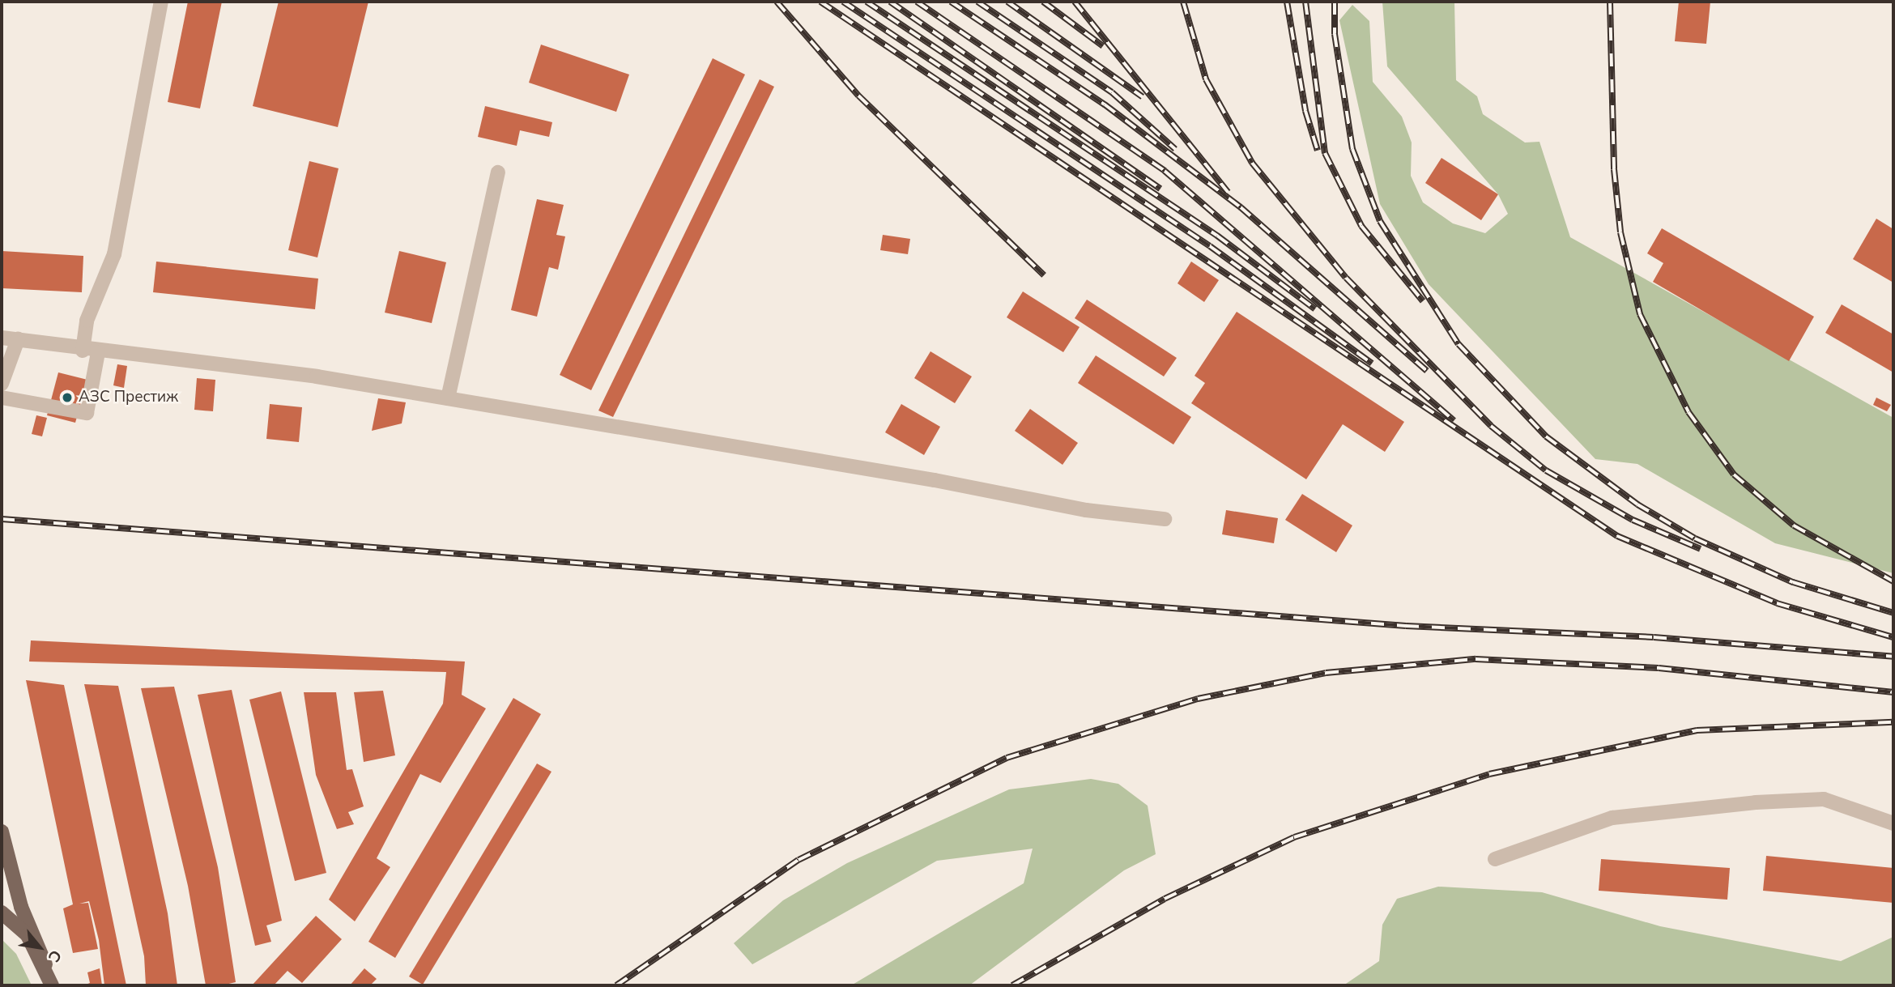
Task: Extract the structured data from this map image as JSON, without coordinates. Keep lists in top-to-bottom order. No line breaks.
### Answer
{"places":["АЗС Престиж"],"north":"bottom right"}
